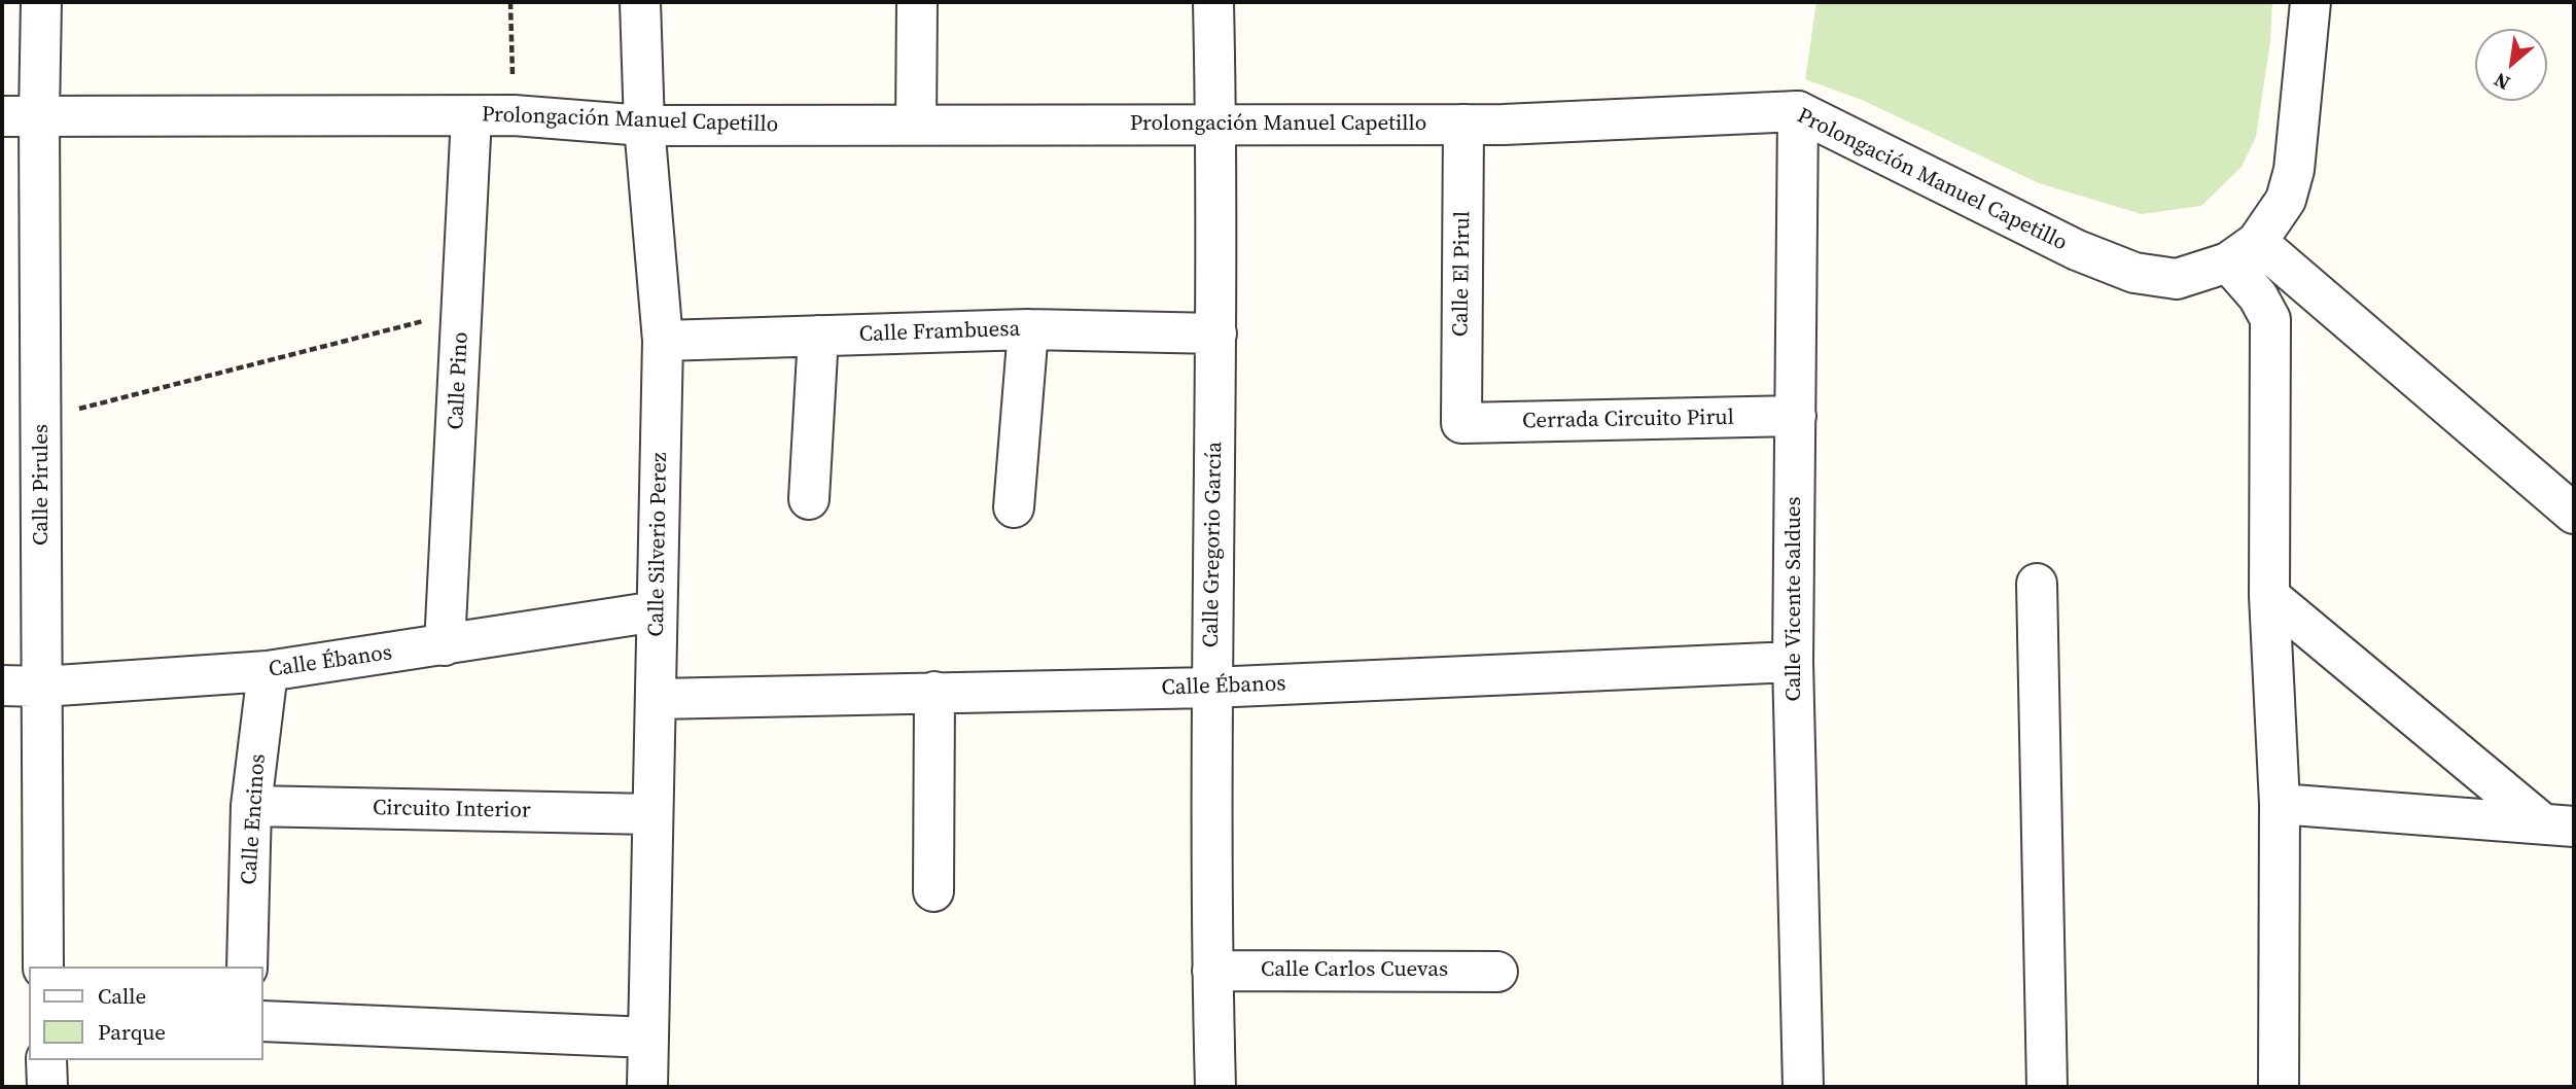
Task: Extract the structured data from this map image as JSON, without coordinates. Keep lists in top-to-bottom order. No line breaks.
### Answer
{"streets":{"street":["Prolongación Manuel Capetillo","Calle El Pirul","Calle Frambuesa","Calle Pino","Cerrada Circuito Pirul","Calle Pirules","Calle Silverio Perez","Calle Gregorio García","Calle Vicente Saldues","Calle Ébanos","Circuito Interior","Calle Encinos","Calle Carlos Cuevas"]},"crossings":[["Prolongación Manuel Capetillo","Calle El Pirul"],["Prolongación Manuel Capetillo","Calle Pino"],["Prolongación Manuel Capetillo","Calle Pirules"],["Prolongación Manuel Capetillo","Calle Silverio Perez"],["Prolongación Manuel Capetillo","Calle Gregorio García"],["Prolongación Manuel Capetillo","Calle Vicente Saldues"],["Calle El Pirul","Cerrada Circuito Pirul"],["Calle Frambuesa","Calle Silverio Perez"],["Calle Frambuesa","Calle Gregorio García"],["Calle Pino","Calle Ébanos"],["Cerrada Circuito Pirul","Calle Vicente Saldues"],["Calle Pirules","Calle Ébanos"],["Calle Silverio Perez","Calle Ébanos"],["Calle Silverio Perez","Circuito Interior"],["Calle Gregorio García","Calle Ébanos"],["Calle Gregorio García","Calle Carlos Cuevas"],["Calle Vicente Saldues","Calle Ébanos"],["Calle Ébanos","Calle Encinos"],["Circuito Interior","Calle Encinos"]],"legend":["Calle","Parque"],"north":"bottom left"}
